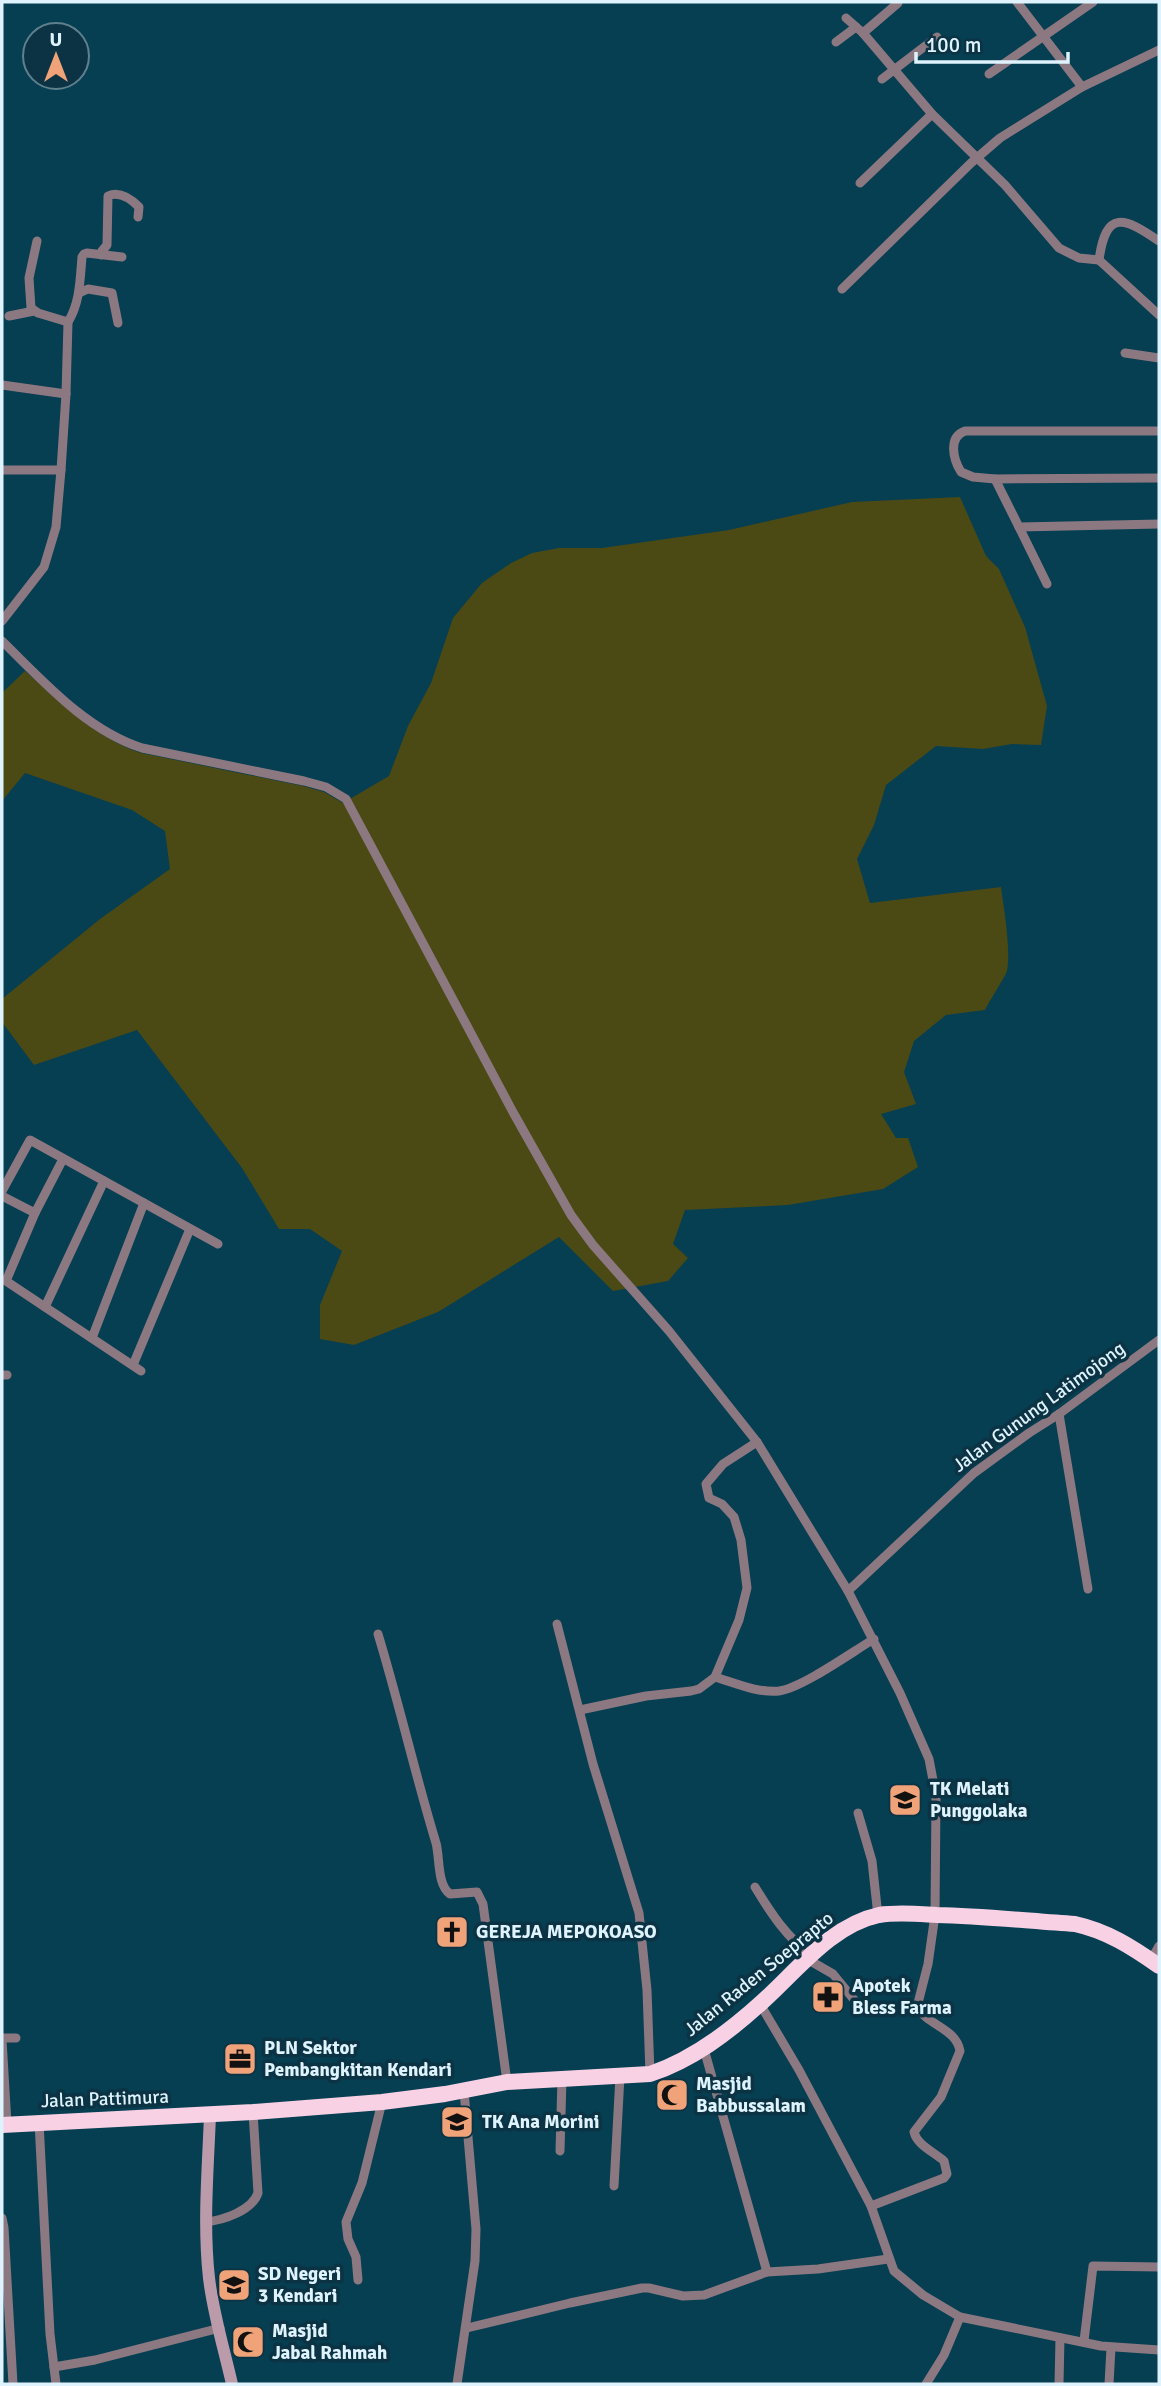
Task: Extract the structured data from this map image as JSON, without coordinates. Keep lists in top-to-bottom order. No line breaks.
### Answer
{"streets":{"highway":["Jalan Raden Soeprapto","Jalan Pattimura"],"street":["Jalan Gunung Latimojong"]},"crossings":[["Jalan Raden Soeprapto","Jalan Pattimura"]],"places":{"school or university":["TK Melati Punggolaka","TK Ana Morini","SD Negeri 3 Kendari"],"church":["GEREJA MEPOKOASO"],"pharmacy":["Apotek Bless Farma"],"office":["PLN Sektor Pembangkitan Kendari"],"mosque":["Masjid Babbussalam","Masjid Jabal Rahmah"]},"scale_bar":"100 m","north":"top"}
